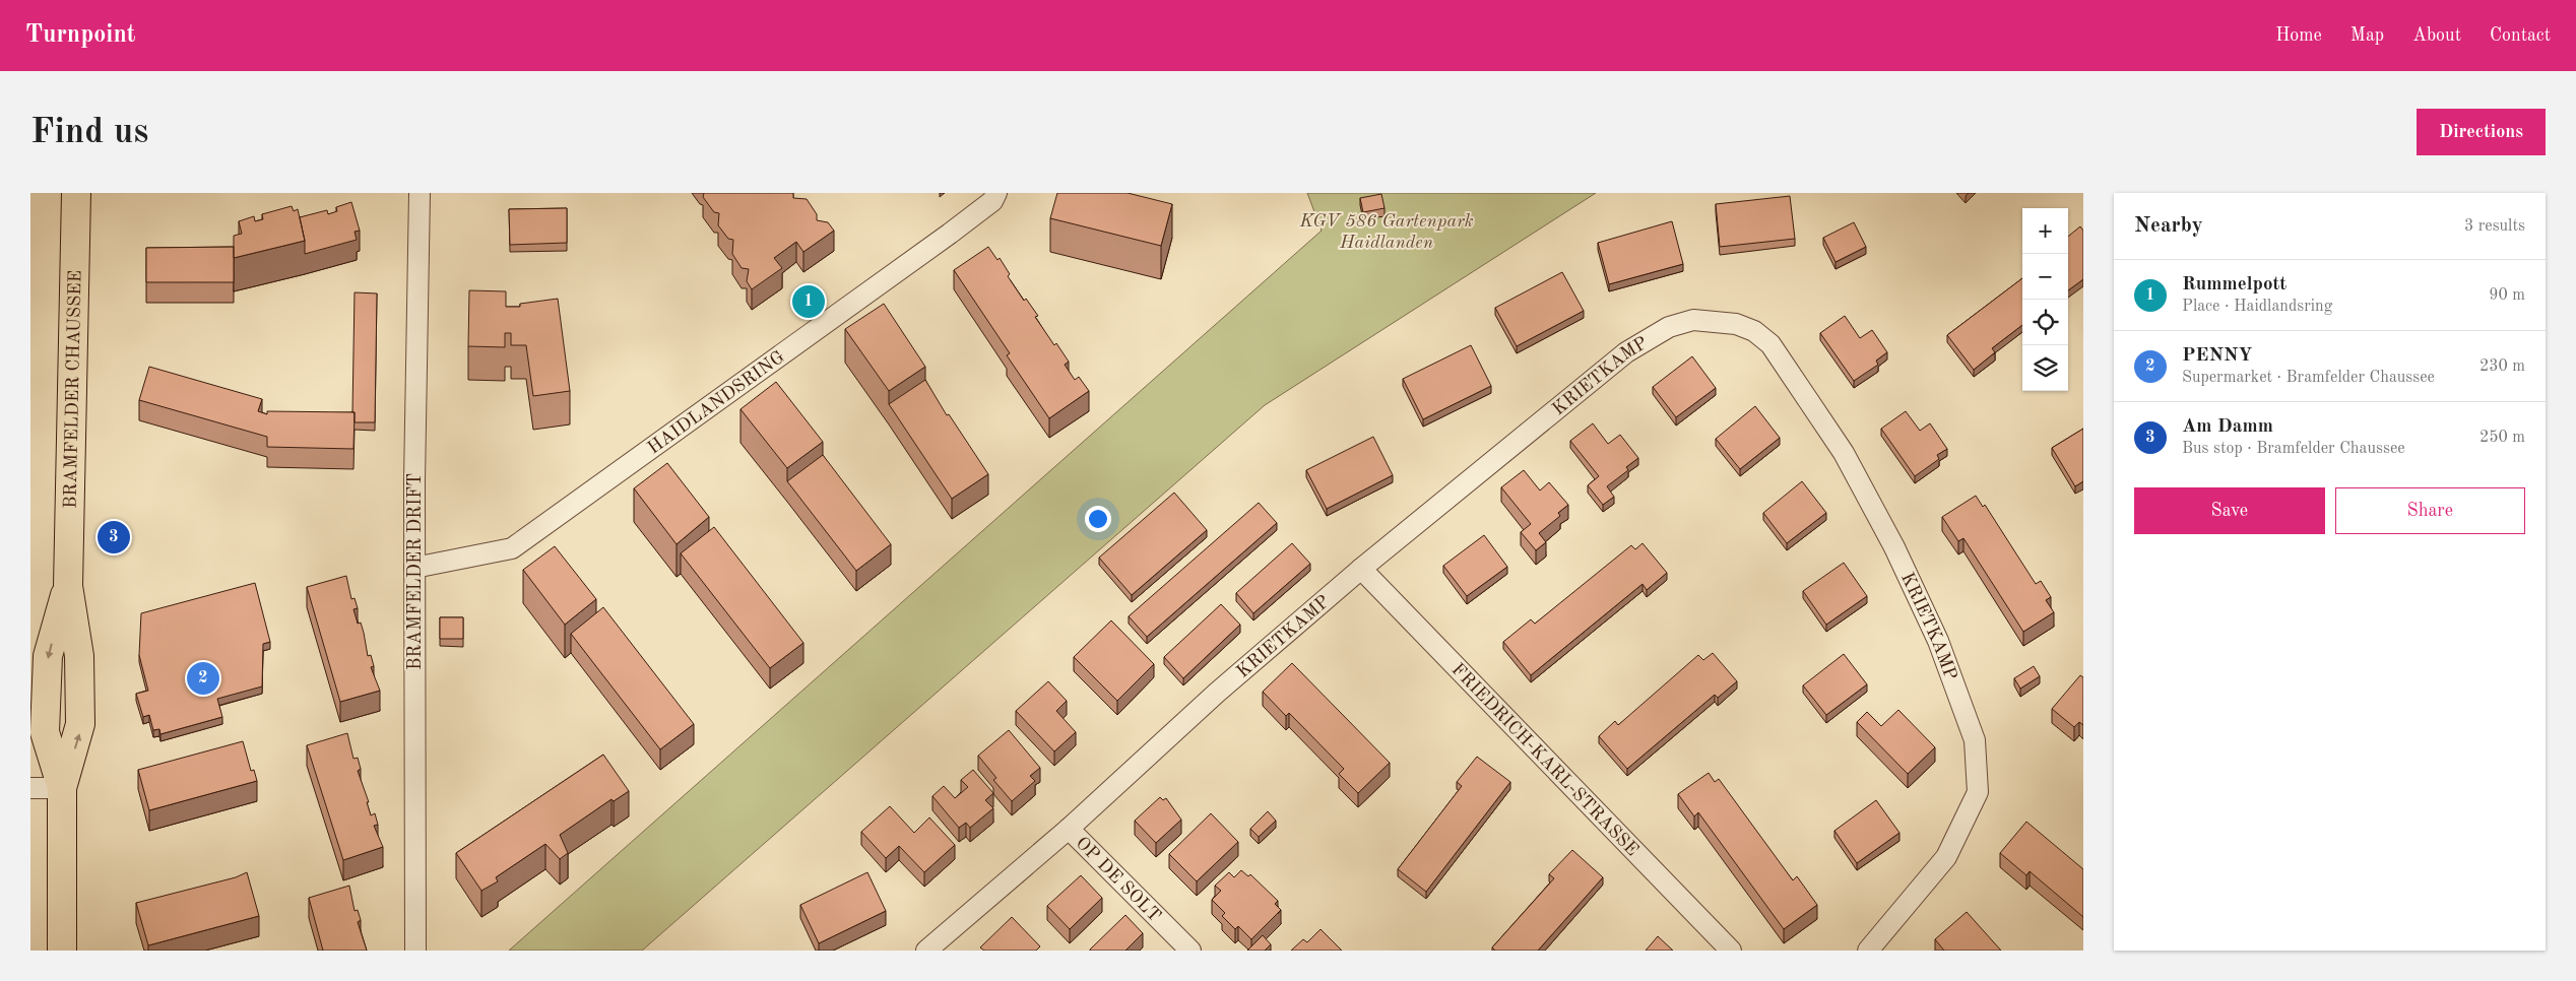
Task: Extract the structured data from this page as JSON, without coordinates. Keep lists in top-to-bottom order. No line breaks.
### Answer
{"streets":{"main road":["BRAMFELDER CHAUSSEE"],"street":["KRIETKAMP","HAIDLANDSRING","BRAMFELDER DRIFT","FRIEDRICH-KARL-STRASSE","OP DE SOLT"]},"crossings":[["KRIETKAMP","FRIEDRICH-KARL-STRASSE"],["KRIETKAMP","OP DE SOLT"],["HAIDLANDSRING","BRAMFELDER DRIFT"]],"parks":["KGV 586 Gartenpark Haidlanden"],"page":{"header":"Turnpoint","nav":["Home","Map","About","Contact"],"buttons":["Directions",["Save","Share"]],"title":"Find us","heading":["Nearby","3 results"],"map_buttons":["+","−"],"list":[{"mark":"1","name":"Rummelpott","note":"Place · Haidlandsring","value":"90 m"},{"mark":"2","name":"PENNY","note":"Supermarket · Bramfelder Chaussee","value":"230 m"},{"mark":"3","name":"Am Damm","note":"Bus stop · Bramfelder Chaussee","value":"250 m"}],"pins":["1","3","2"]}}
